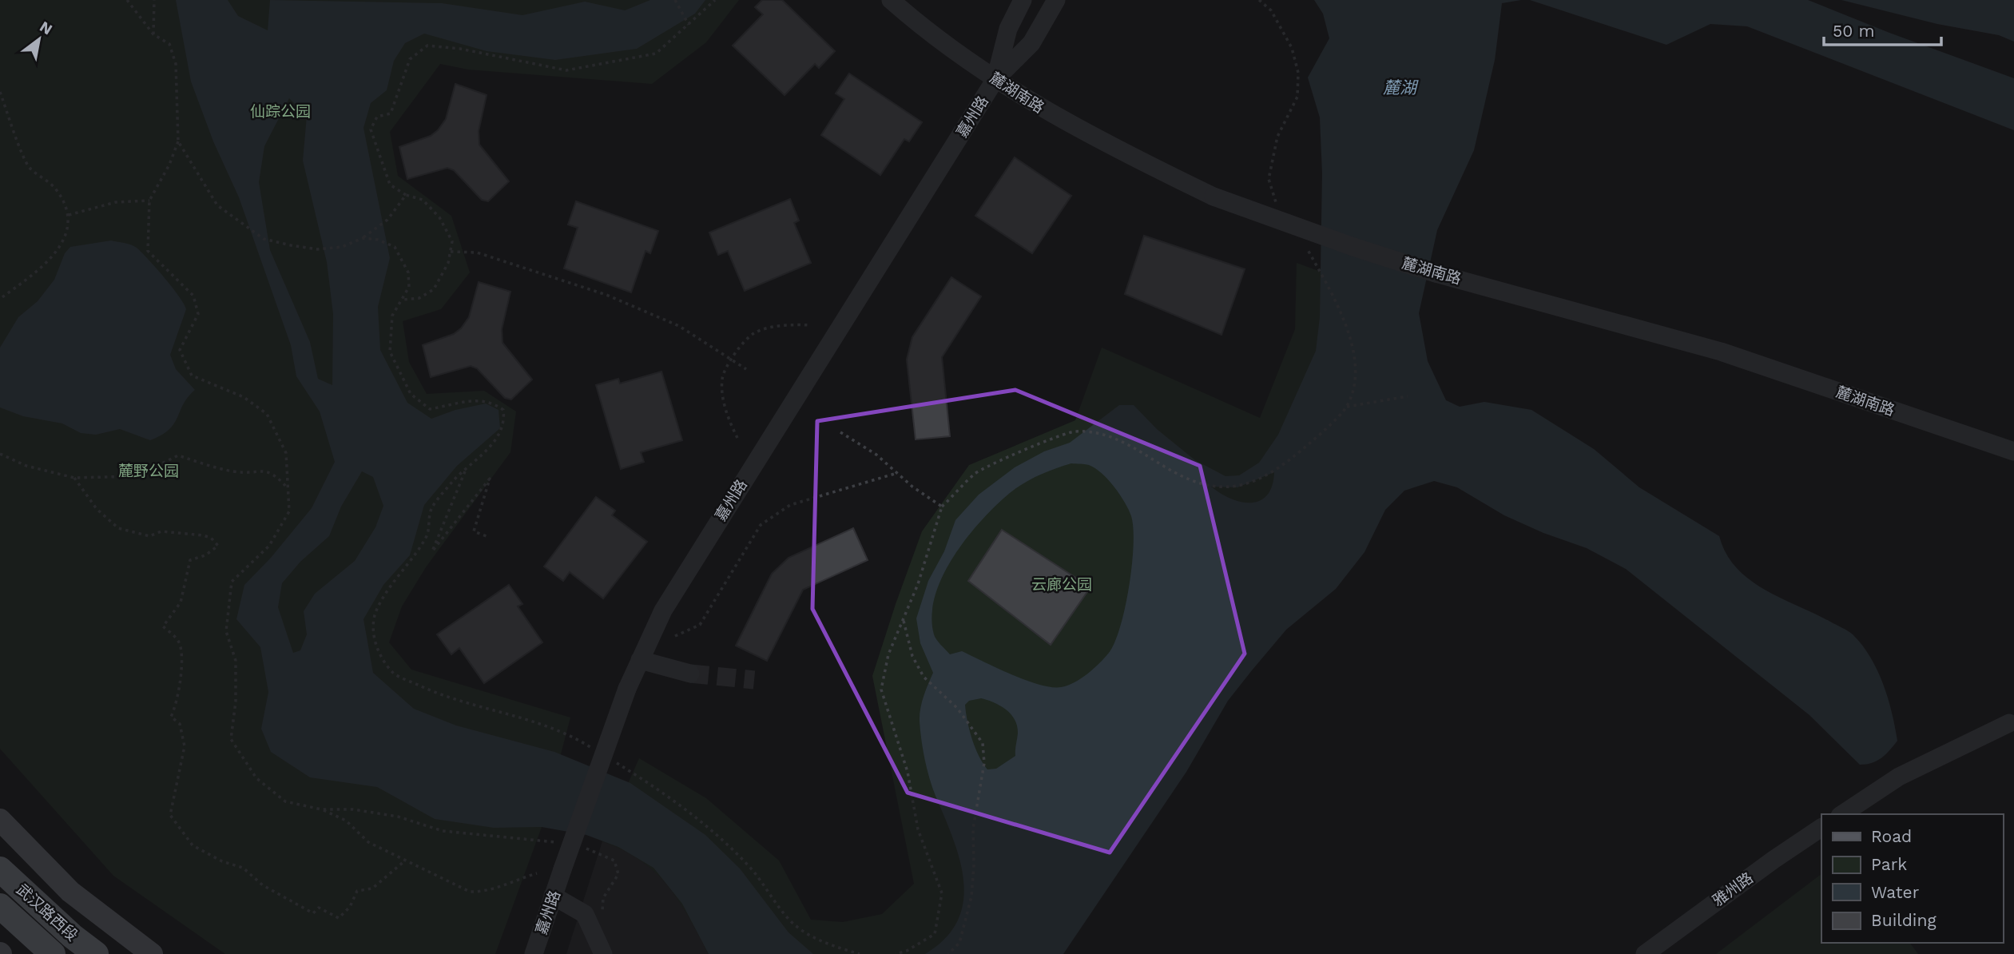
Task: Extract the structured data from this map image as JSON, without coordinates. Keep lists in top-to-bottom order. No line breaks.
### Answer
{"streets":{"highway":["武汉路西段"],"street":["麓湖南路","嘉州路","雅州路"]},"crossings":[["麓湖南路","嘉州路"]],"water":["麓湖"],"parks":["仙踪公园","麓野公园","云廊公园"],"legend":["Road","Park","Water","Building"],"scale_bar":"50 m","north":"top right"}
